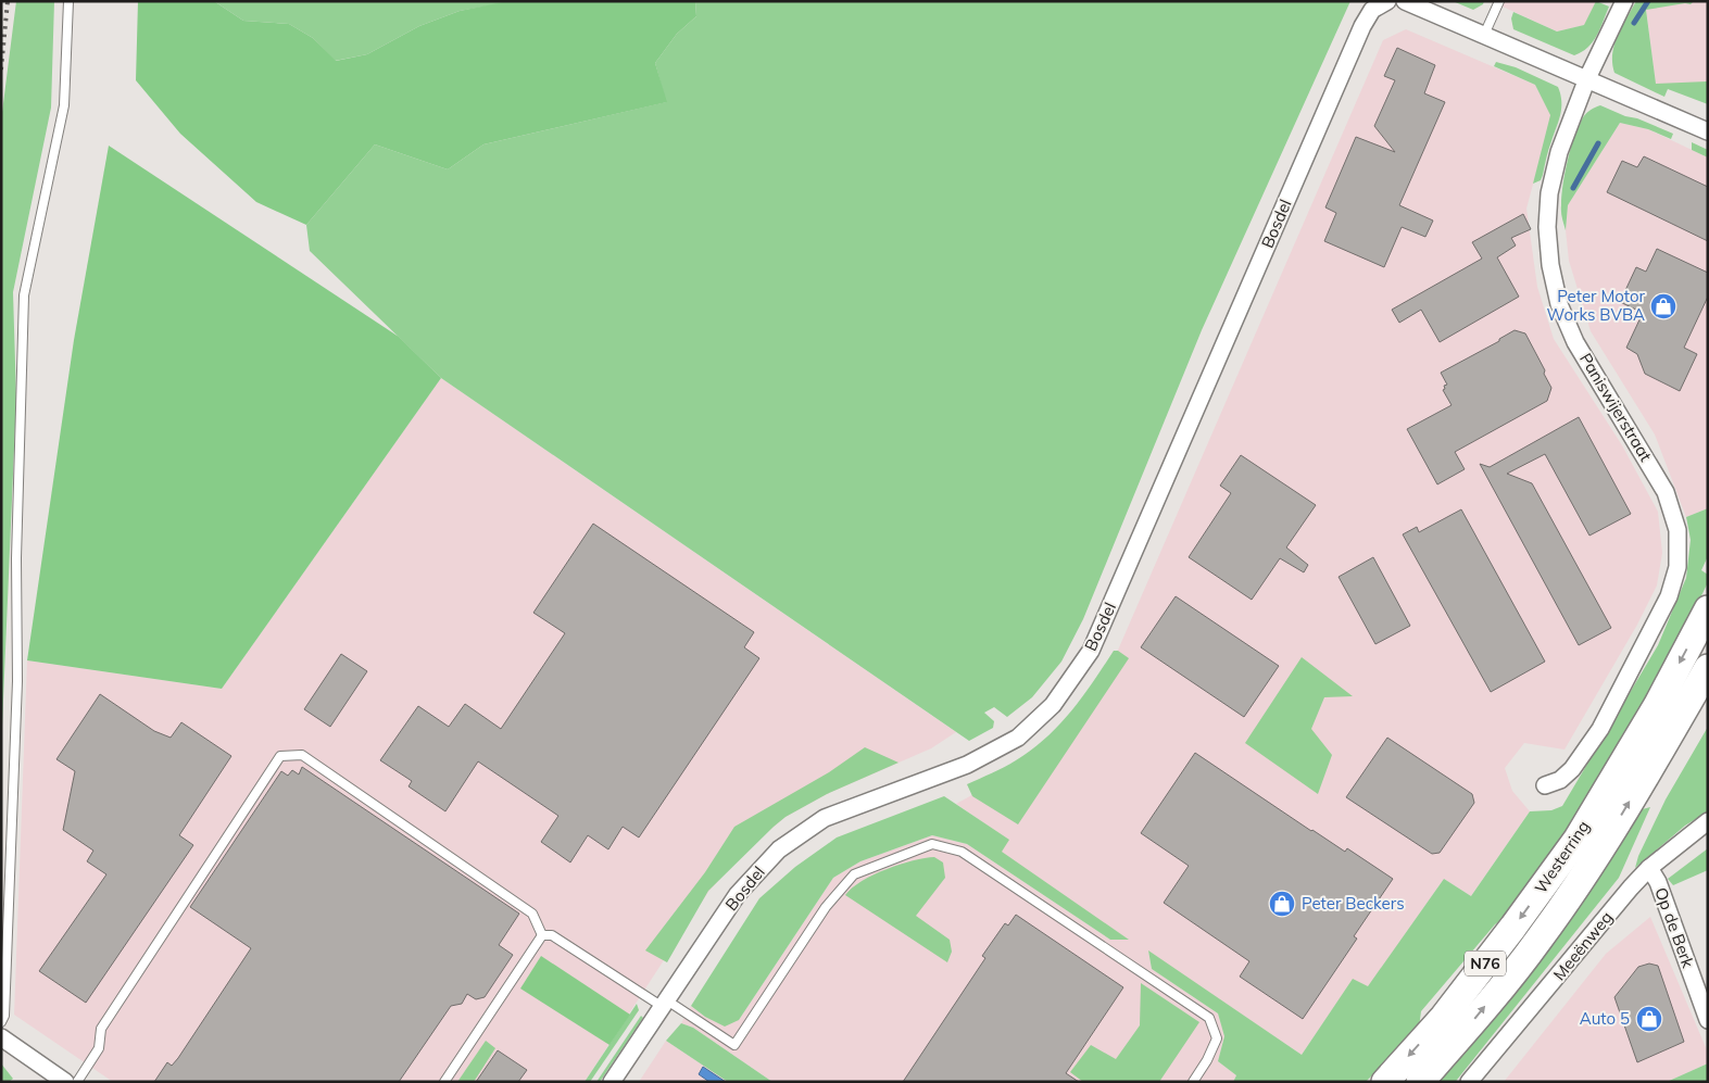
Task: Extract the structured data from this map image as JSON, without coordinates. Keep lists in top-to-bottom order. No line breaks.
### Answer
{"streets":{"highway":["Westerring","N76"],"street":["Bosdel","Paniswijerstraat","Op de Berk","Meeënweg"]},"crossings":[["Op de Berk","Meeënweg"]],"places":{"shop":["Peter Motor Works BVBA","Peter Beckers","Auto 5"]}}
